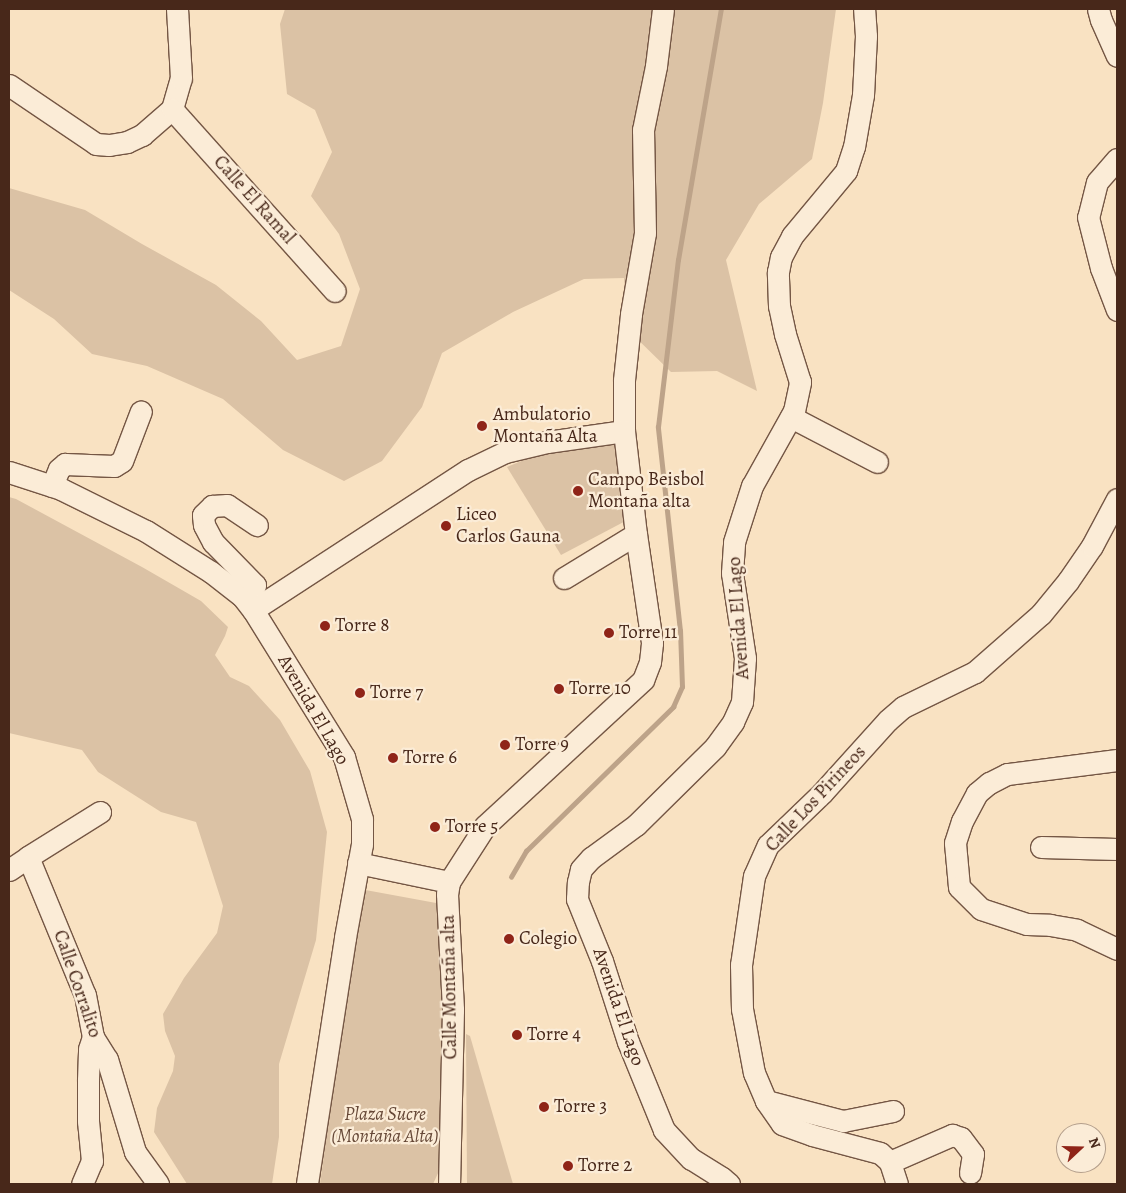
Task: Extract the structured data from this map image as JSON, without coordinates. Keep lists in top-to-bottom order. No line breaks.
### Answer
{"streets":{"street":["Calle El Ramal","Avenida El Lago","Calle Los Pirineos","Calle Corralito","Calle Montaña alta"]},"parks":["Plaza Sucre (Montaña Alta)"],"places":["Ambulatorio Montaña Alta","Campo Beisbol Montaña alta","Liceo Carlos Gauna","Torre 8","Torre 11","Torre 10","Torre 7","Torre 9","Torre 6","Torre 5","Colegio","Torre 4","Torre 3","Torre 2"],"north":"right"}
